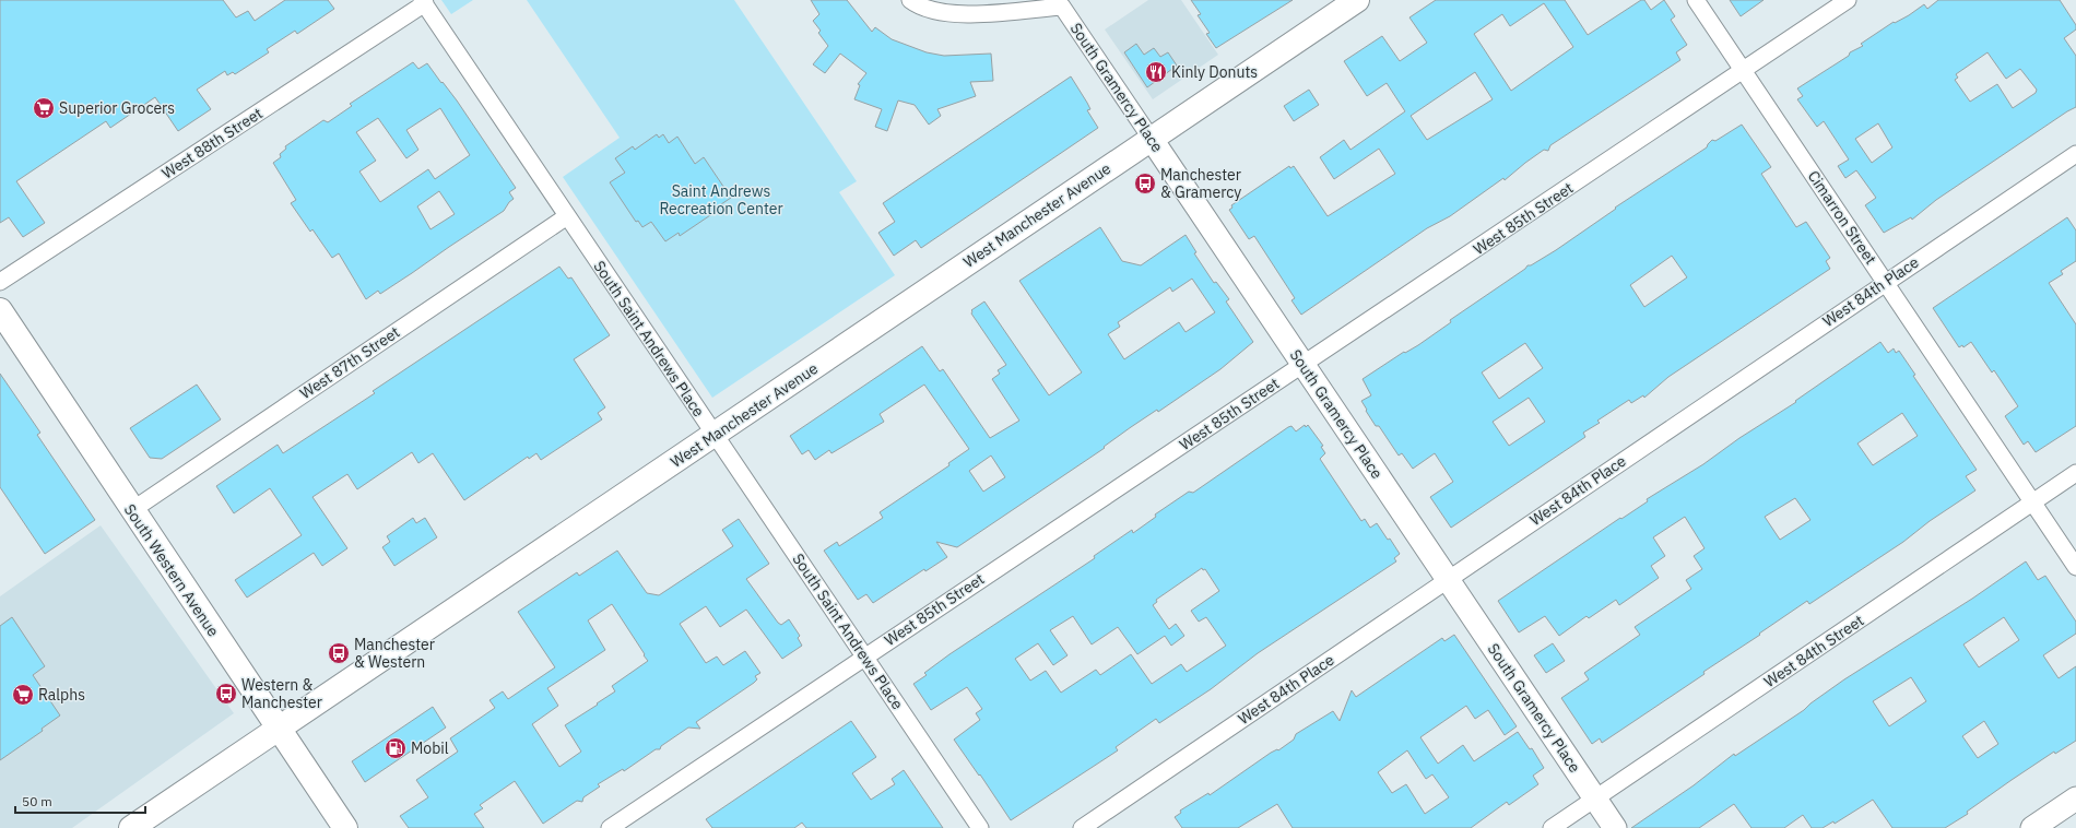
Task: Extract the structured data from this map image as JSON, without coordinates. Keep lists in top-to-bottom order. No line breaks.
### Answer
{"streets":{"main road":["West Manchester Avenue","South Western Avenue"],"street":["South Gramercy Place","West 88th Street","Cimarron Street","West 85th Street","West 84th Place","South Saint Andrews Place","West 87th Street","West 84th Street"]},"crossings":[["South Gramercy Place","West Manchester Avenue"],["South Gramercy Place","West 85th Street"],["South Gramercy Place","West 84th Place"],["South Gramercy Place","West 84th Street"],["West 88th Street","South Saint Andrews Place"],["West Manchester Avenue","South Saint Andrews Place"],["West Manchester Avenue","South Western Avenue"],["Cimarron Street","West 85th Street"],["Cimarron Street","West 84th Place"],["Cimarron Street","West 84th Street"],["West 85th Street","South Saint Andrews Place"],["South Saint Andrews Place","West 87th Street"],["West 87th Street","South Western Avenue"]],"parks":["Saint Andrews Recreation Center"],"places":{"restaurant":["Kinly Donuts"],"supermarket":["Superior Grocers","Ralphs"],"bus stop":["Manchester & Gramercy","Manchester & Western","Western & Manchester"],"fuel station":["Mobil"]},"scale_bar":"50 m"}
